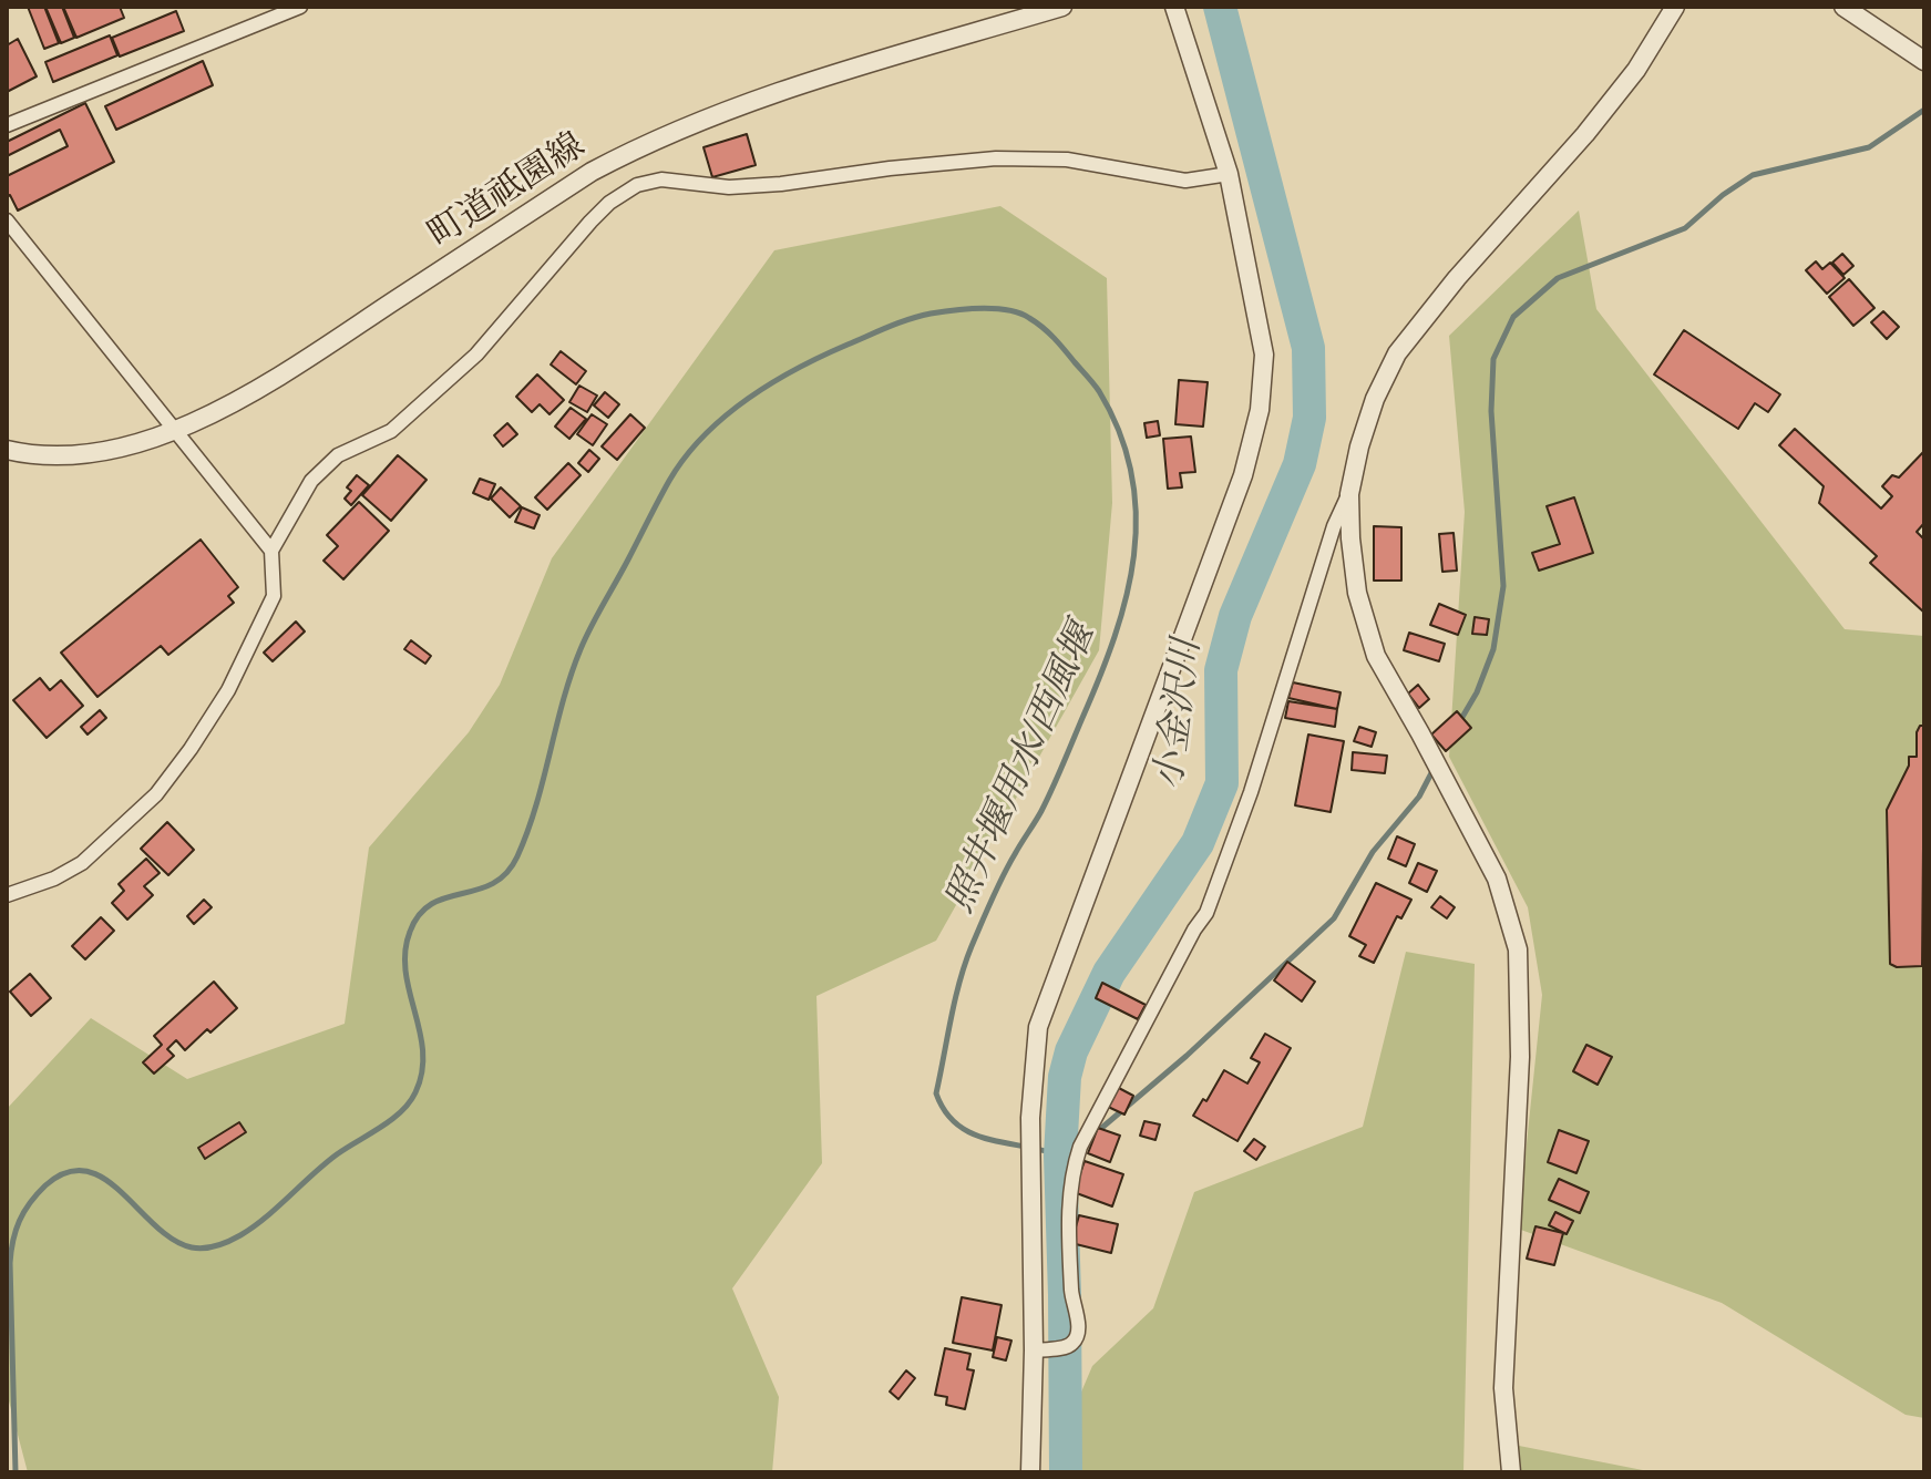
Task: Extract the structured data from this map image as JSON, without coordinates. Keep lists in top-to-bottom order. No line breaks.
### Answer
{"streets":{"street":["町道祗園線"]},"water":["小金沢川","照井堰用水/西風堰"]}
